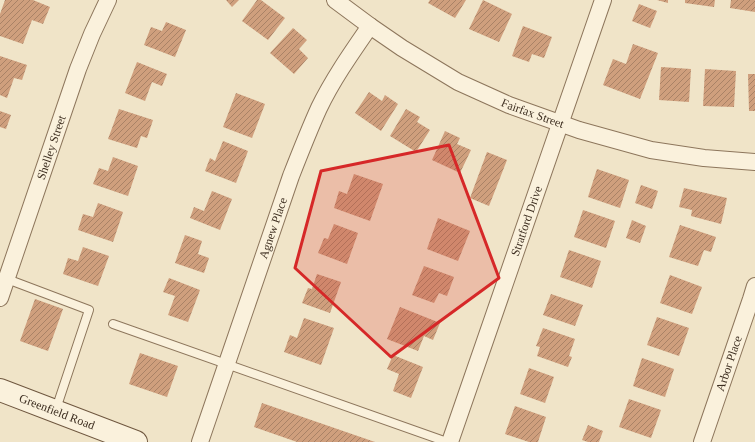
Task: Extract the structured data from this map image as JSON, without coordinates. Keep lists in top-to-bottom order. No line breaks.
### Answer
{"streets":{"main road":["Greenfield Road"],"street":["Fairfax Street","Shelley Street","Stratford Drive","Agnew Place","Arbor Place"]},"crossings":[["Fairfax Street","Stratford Drive"],["Fairfax Street","Agnew Place"]]}
